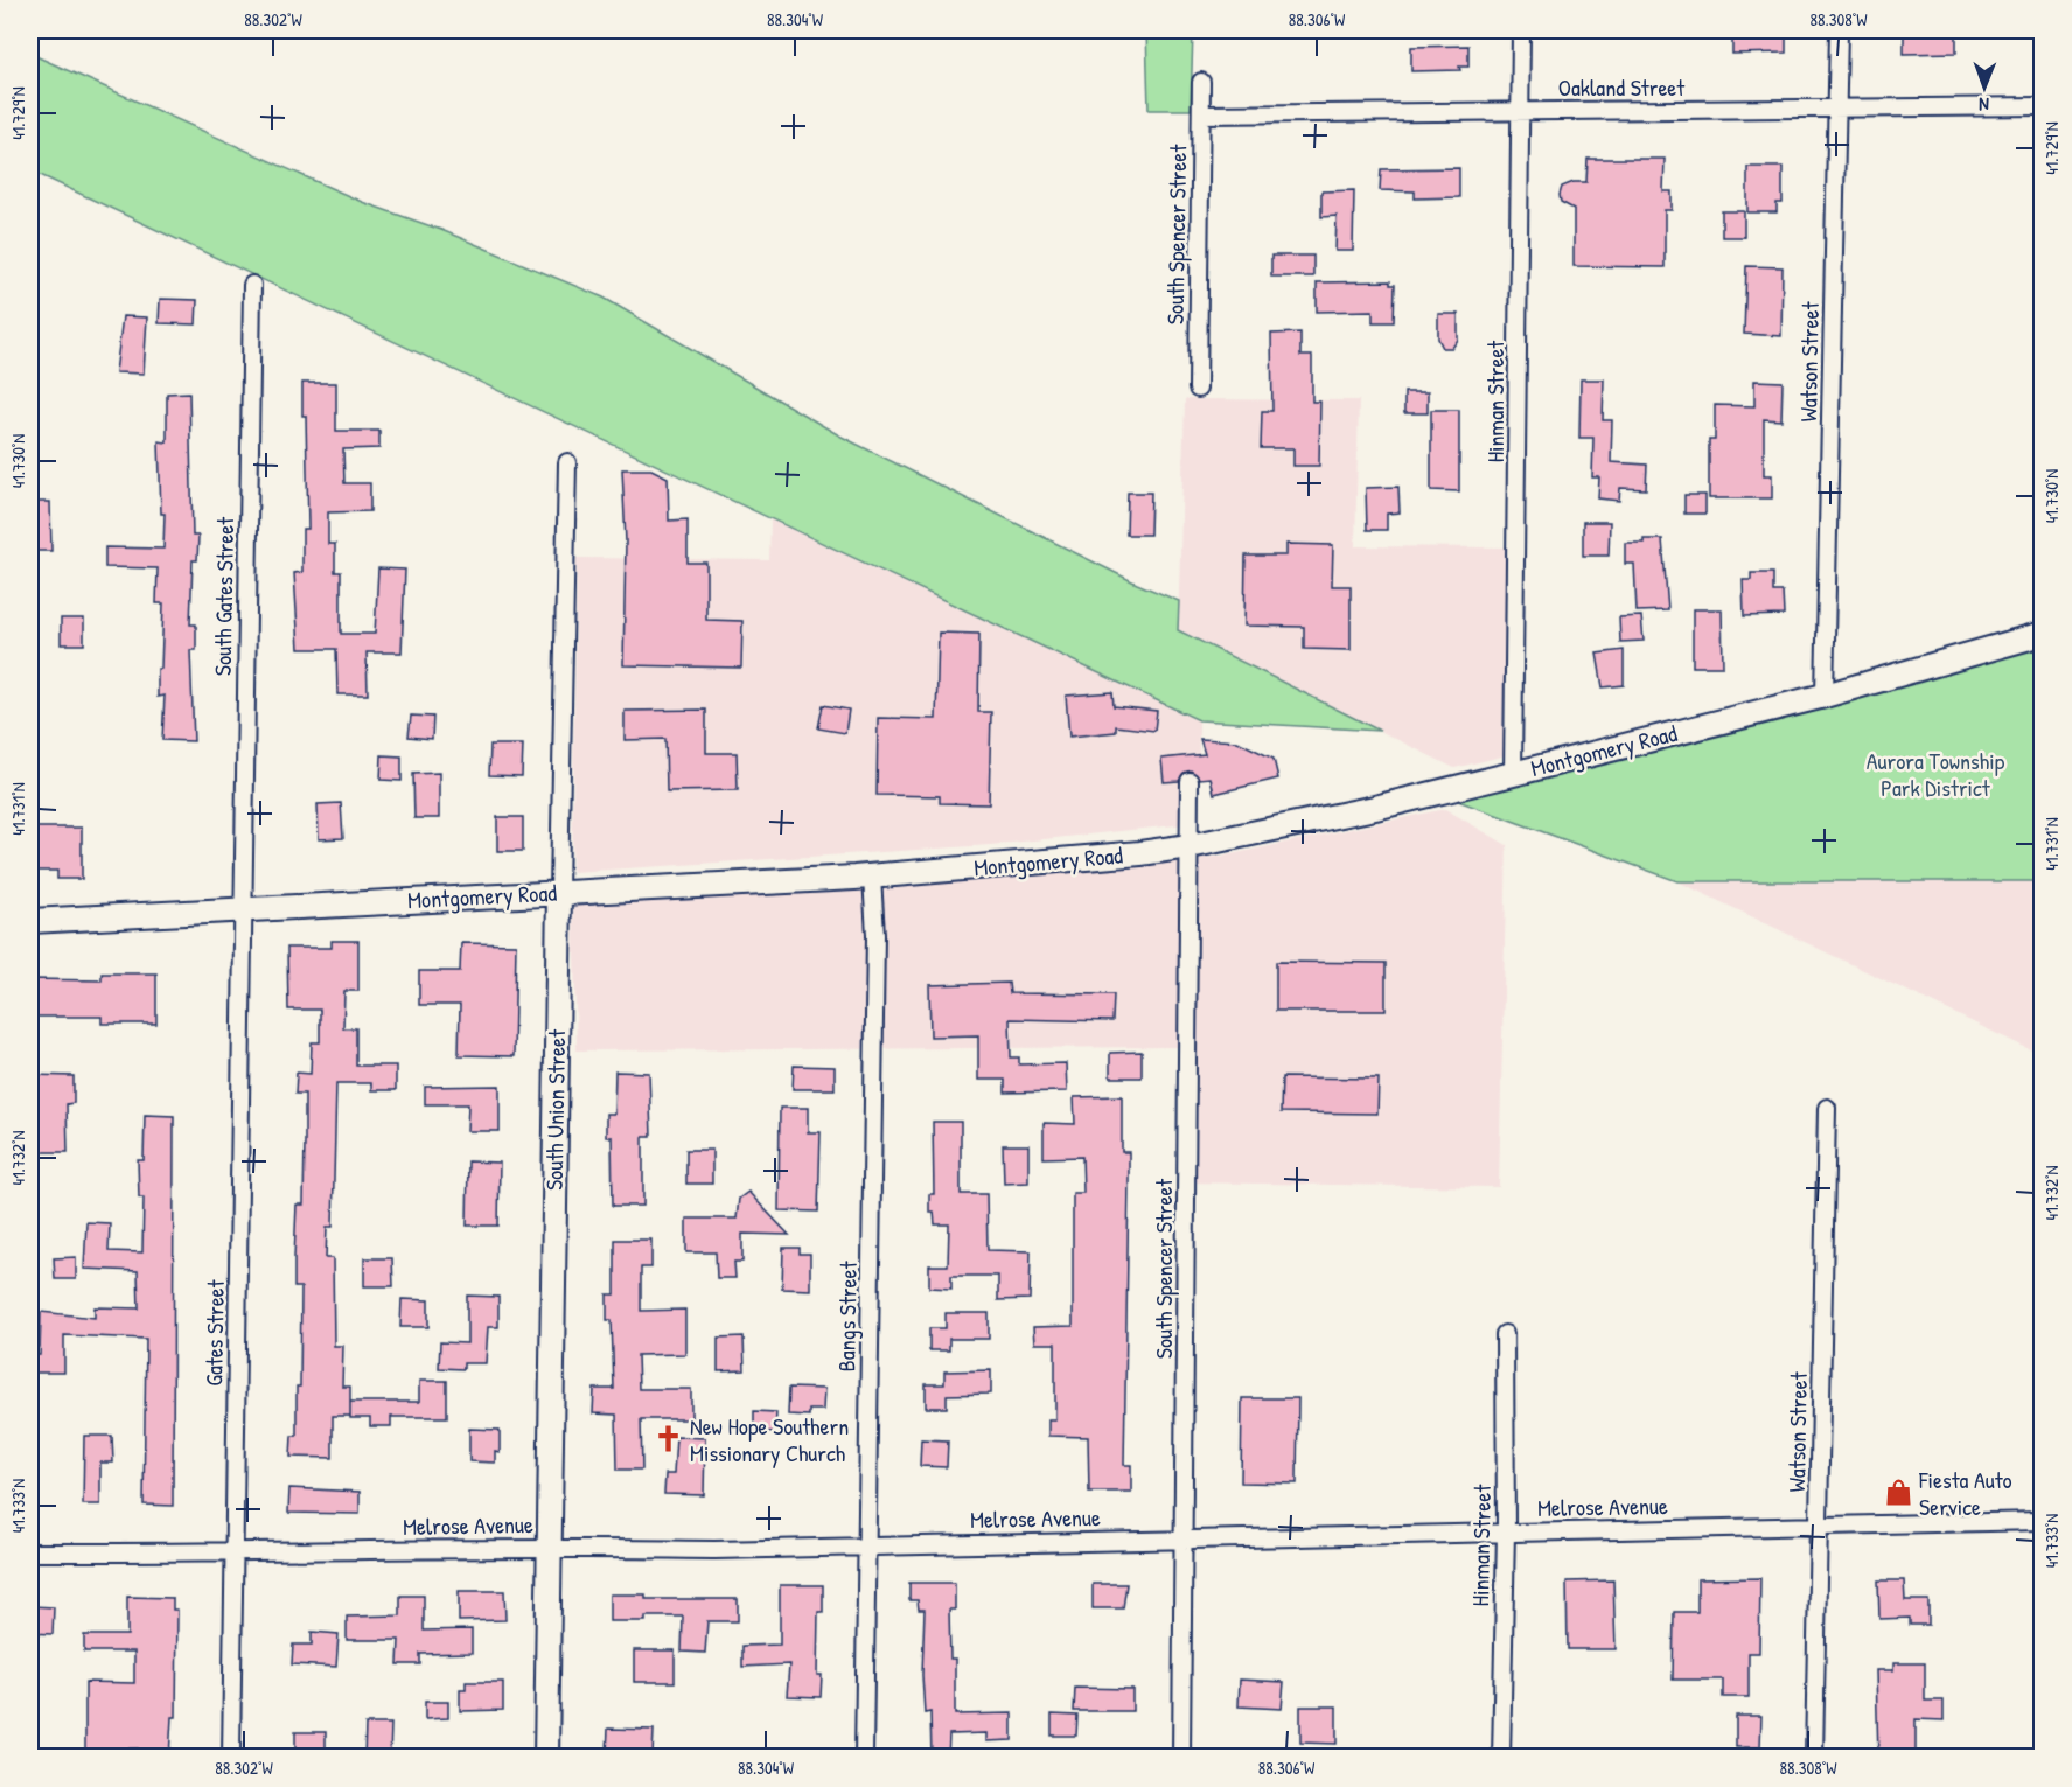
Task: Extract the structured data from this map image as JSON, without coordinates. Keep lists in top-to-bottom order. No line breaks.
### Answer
{"streets":{"street":["Oakland Street","South Spencer Street","Watson Street","Hinman Street","South Gates Street","Montgomery Road","South Union Street","Bangs Street","Gates Street","Melrose Avenue"]},"crossings":[["Oakland Street","South Spencer Street"],["Oakland Street","Watson Street"],["Oakland Street","Hinman Street"],["South Spencer Street","Montgomery Road"],["South Spencer Street","Melrose Avenue"],["Watson Street","Montgomery Road"],["Watson Street","Melrose Avenue"],["Hinman Street","Montgomery Road"],["Hinman Street","Melrose Avenue"],["South Gates Street","Montgomery Road"],["South Gates Street","Gates Street"],["Montgomery Road","South Union Street"],["Montgomery Road","Bangs Street"],["Montgomery Road","Gates Street"],["South Union Street","Melrose Avenue"],["Bangs Street","Melrose Avenue"],["Gates Street","Melrose Avenue"]],"parks":["Aurora Township Park District"],"places":{"church":["New Hope Southern Missionary Church"],"shop":["Fiesta Auto Service"]},"north":"bottom","coordinates":["88.302°W","88.304°W","88.306°W","88.308°W","41.729°N","41.730°N","41.731°N","41.732°N","41.733°N"]}
